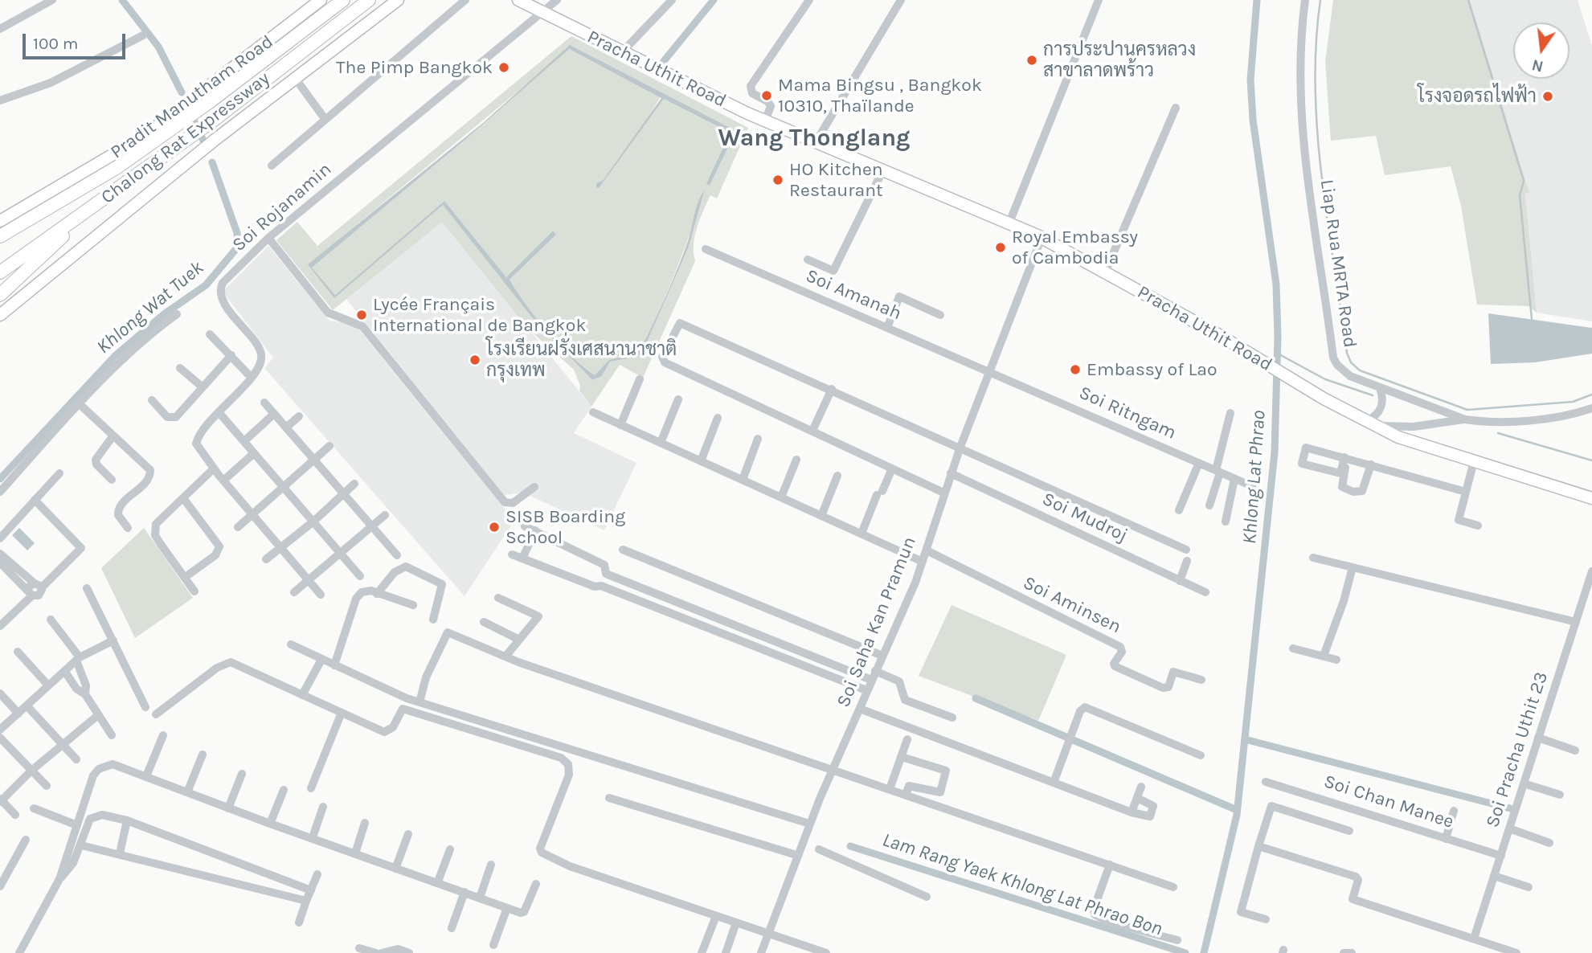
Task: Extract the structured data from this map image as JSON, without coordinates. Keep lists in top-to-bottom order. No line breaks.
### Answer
{"streets":{"highway":["Chalong Rat Expressway"],"main road":["Pracha Uthit Road","Pradit Manutham Road"],"street":["Soi Rojanamin","Liap Rua MRTA Road","Soi Amanah","Soi Ritngam","Soi Mudroj","Soi Aminsen","Soi Saha Kan Pramun","Soi Pracha Uthit 23","Soi Chan Manee"]},"crossings":[["Pracha Uthit Road","Soi Rojanamin"],["Pracha Uthit Road","Soi Saha Kan Pramun"],["Soi Amanah","Soi Ritngam"],["Soi Amanah","Soi Saha Kan Pramun"],["Soi Ritngam","Soi Saha Kan Pramun"],["Soi Mudroj","Soi Saha Kan Pramun"],["Soi Aminsen","Soi Saha Kan Pramun"],["Soi Pracha Uthit 23","Soi Chan Manee"]],"districts":["Wang Thonglang"],"water":["Khlong Wat Tuek","Khlong Lat Phrao","Lam Rang Yaek Khlong Lat Phrao Bon"],"places":["การประปานครหลวง สาขาลาดพร้าว","The Pimp Bangkok","Mama Bingsu , Bangkok 10310, Thaïlande","โรงจอดรถไฟฟ้า","HO Kitchen Restaurant","Royal Embassy of Cambodia","Lycée Français International de Bangkok","โรงเรียนฝรั่งเศสนานาชาติ กรุงเทพ","Embassy of Lao","SISB Boarding School"],"scale_bar":"100 m","north":"bottom"}
